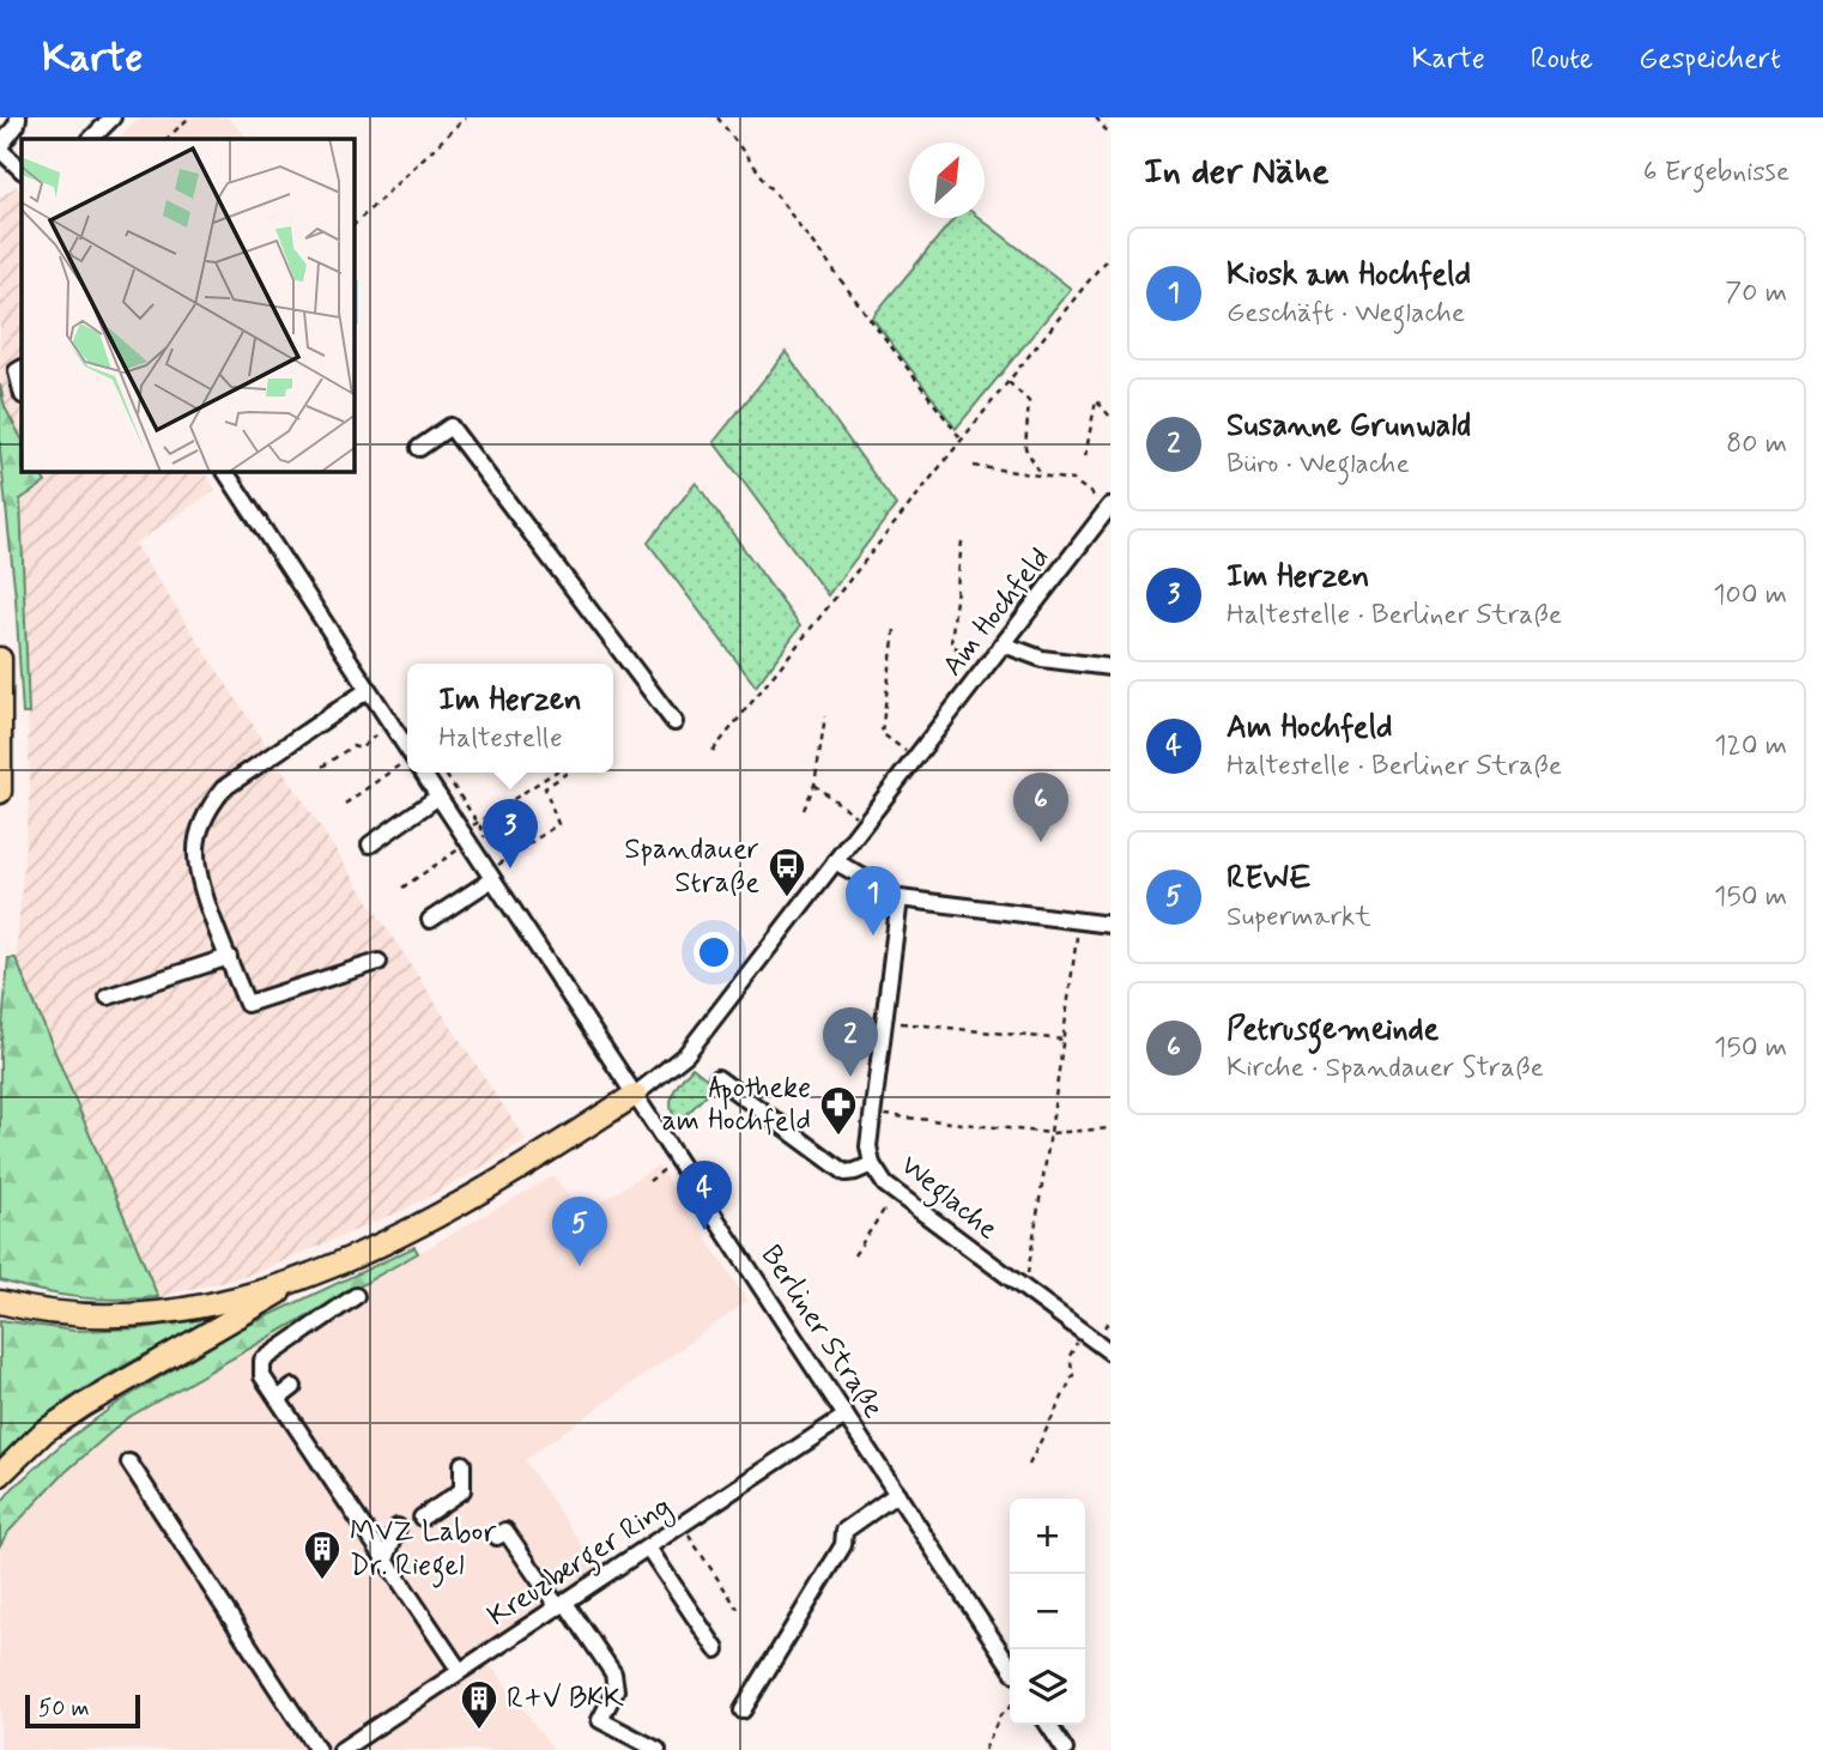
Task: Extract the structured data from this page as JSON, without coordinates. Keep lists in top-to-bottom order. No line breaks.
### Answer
{"streets":{"street":["Am Hochfeld","Weglache","Berliner Straße","Kreuzberger Ring"]},"crossings":[["Am Hochfeld","Berliner Straße"],["Berliner Straße","Kreuzberger Ring"]],"places":{"bus stop":["Spandauer Straße"],"pharmacy":["Apotheke am Hochfeld"],"building":["MVZ Labor Dr. Riegel","R+V BKK"]},"scale_bar":"50 m","north":"top right","page":{"header":"Karte","nav":["Karte","Route","Gespeichert"],"heading":["In der Nähe","6 Ergebnisse"],"list":[{"mark":"1","name":"Kiosk am Hochfeld","note":"Geschäft · Weglache","value":"70 m"},{"mark":"2","name":"Susanne Grunwald","note":"Büro · Weglache","value":"80 m"},{"mark":"3","name":"Im Herzen","note":"Haltestelle · Berliner Straße","value":"100 m"},{"mark":"4","name":"Am Hochfeld","note":"Haltestelle · Berliner Straße","value":"120 m"},{"mark":"5","name":"REWE","note":"Supermarkt","value":"150 m"},{"mark":"6","name":"Petrusgemeinde","note":"Kirche · Spandauer Straße","value":"150 m"}],"popup":["Im Herzen","Haltestelle"],"pins":["6","3","1","2","4","5"],"map_buttons":["+","−"],"scale":"50 m"}}
